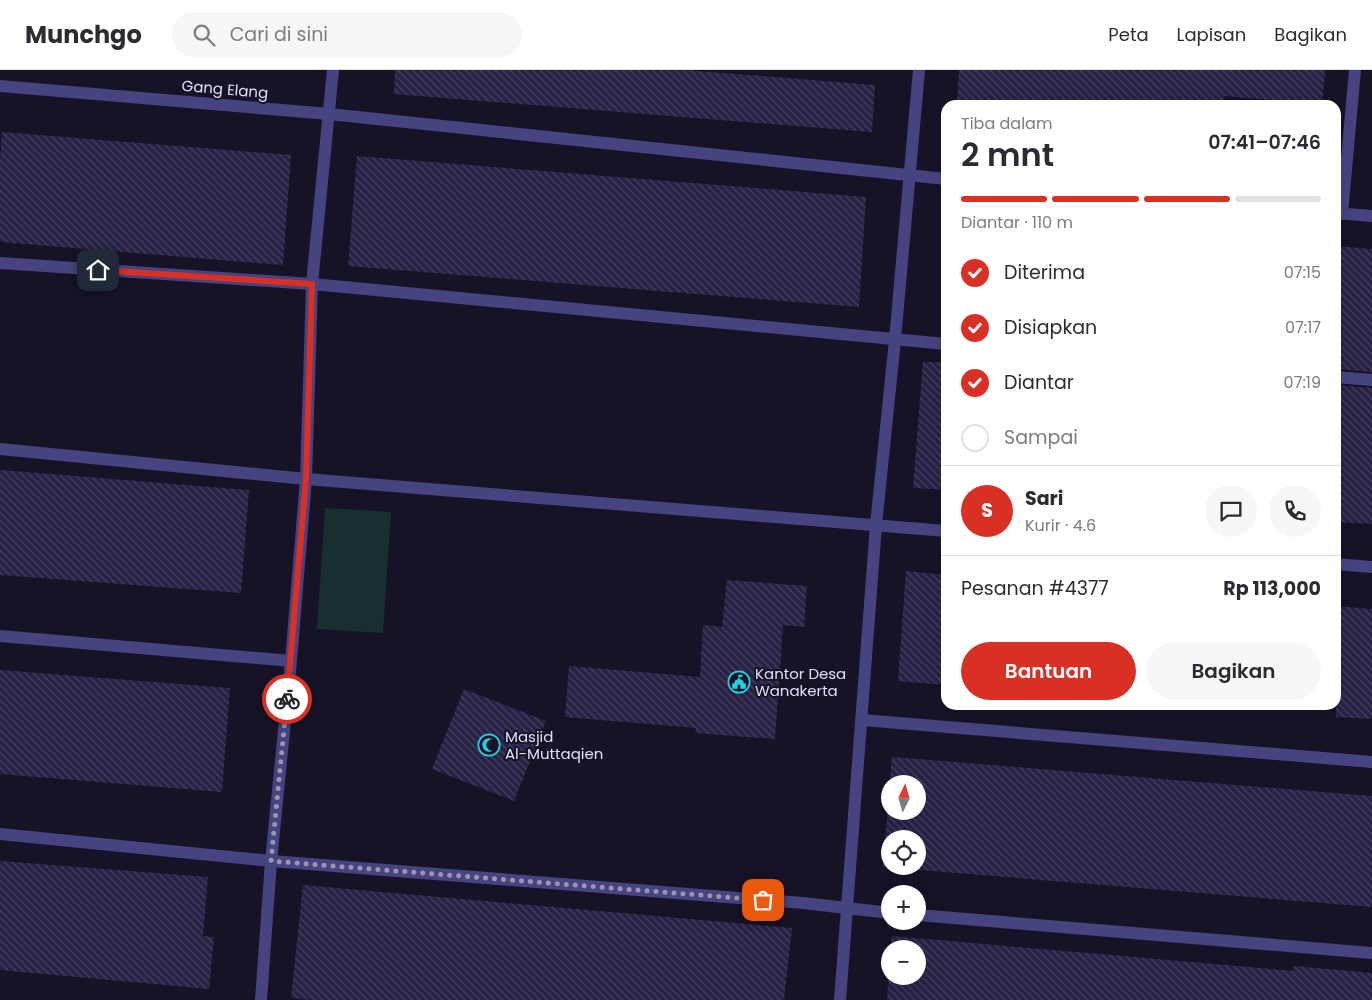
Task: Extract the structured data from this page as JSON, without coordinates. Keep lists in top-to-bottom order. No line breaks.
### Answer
{"streets":{"street":["Gang Elang"]},"places":{"public building":["Kantor Desa Wanakerta"],"mosque":["Masjid Al-Muttaqien"]},"north":"top","page":{"header":"Munchgo","search":"Cari di sini","nav":["Peta","Lapisan","Bagikan"],"heading":["2 mnt","Tiba dalam","07:41–07:46"],"panel":["Sari","Kurir · 4.6","Pesanan #4377","Rp 113,000"],"bar":"Diantar · 110 m","list":[["Diterima","07:15"],["Disiapkan","07:17"],["Diantar","07:19"],"Sampai"],"round":"S","buttons":["Bantuan","Bagikan"],"map_buttons":["+","−"]}}
